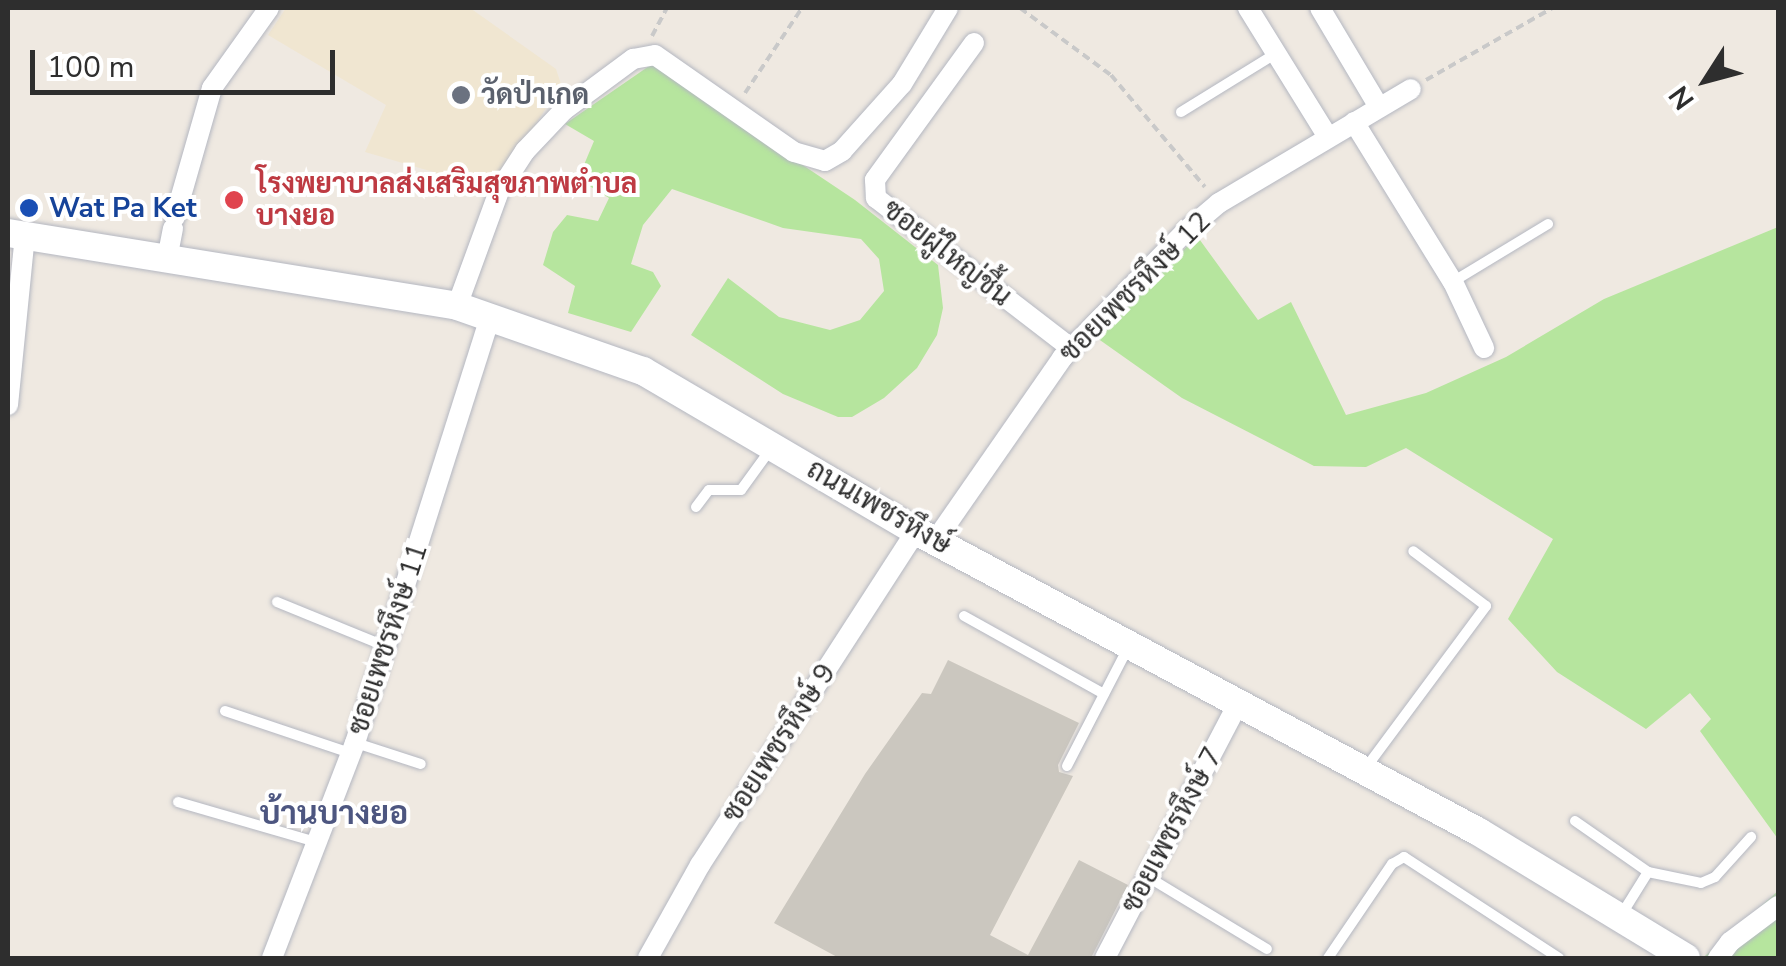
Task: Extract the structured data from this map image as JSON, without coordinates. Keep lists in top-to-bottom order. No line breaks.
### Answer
{"streets":{"main road":["ถนนเพชรหึงษ์"],"street":["ซอยผู้ใหญ่ชื้น","ซอยเพชรหึงษ์ 12","ซอยเพชรหึงษ์ 11","ซอยเพชรหึงษ์ 9","ซอยเพชรหึงษ์ 7"]},"crossings":[["ซอยผู้ใหญ่ชื้น","ซอยเพชรหึงษ์ 12"],["ซอยเพชรหึงษ์ 12","ถนนเพชรหึงษ์"],["ซอยเพชรหึงษ์ 12","ซอยเพชรหึงษ์ 9"],["ถนนเพชรหึงษ์","ซอยเพชรหึงษ์ 11"],["ถนนเพชรหึงษ์","ซอยเพชรหึงษ์ 9"],["ถนนเพชรหึงษ์","ซอยเพชรหึงษ์ 7"]],"districts":["บ้านบางยอ"],"places":["วัดป่าเกด","โรงพยาบาลส่งเสริมสุขภาพตำบล บางยอ","Wat Pa Ket"],"scale_bar":"100 m","north":"bottom left"}
